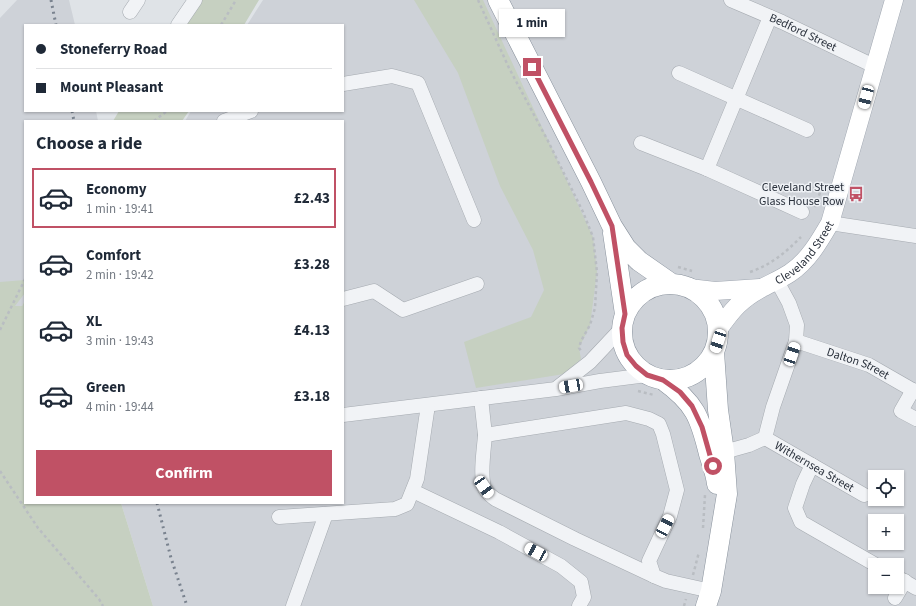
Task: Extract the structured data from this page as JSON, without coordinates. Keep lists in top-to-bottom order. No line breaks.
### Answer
{"streets":{"main road":["Cleveland Street"],"street":["Bedford Street","Dalton Street","Withernsea Street"]},"crossings":[["Bedford Street","Cleveland Street"]],"places":{"bus stop":["Cleveland Street Glass House Row"]},"page":{"bubble":"1 min","banner":["Stoneferry Road","Mount Pleasant"],"heading":"Choose a ride","list":[{"name":"Economy","note":"1 min · 19:41","value":"£2.43"},{"name":"Comfort","note":"2 min · 19:42","value":"£3.28"},{"name":"XL","note":"3 min · 19:43","value":"£4.13"},{"name":"Green","note":"4 min · 19:44","value":"£3.18"}],"buttons":"Confirm","map_buttons":["+","−"]}}
